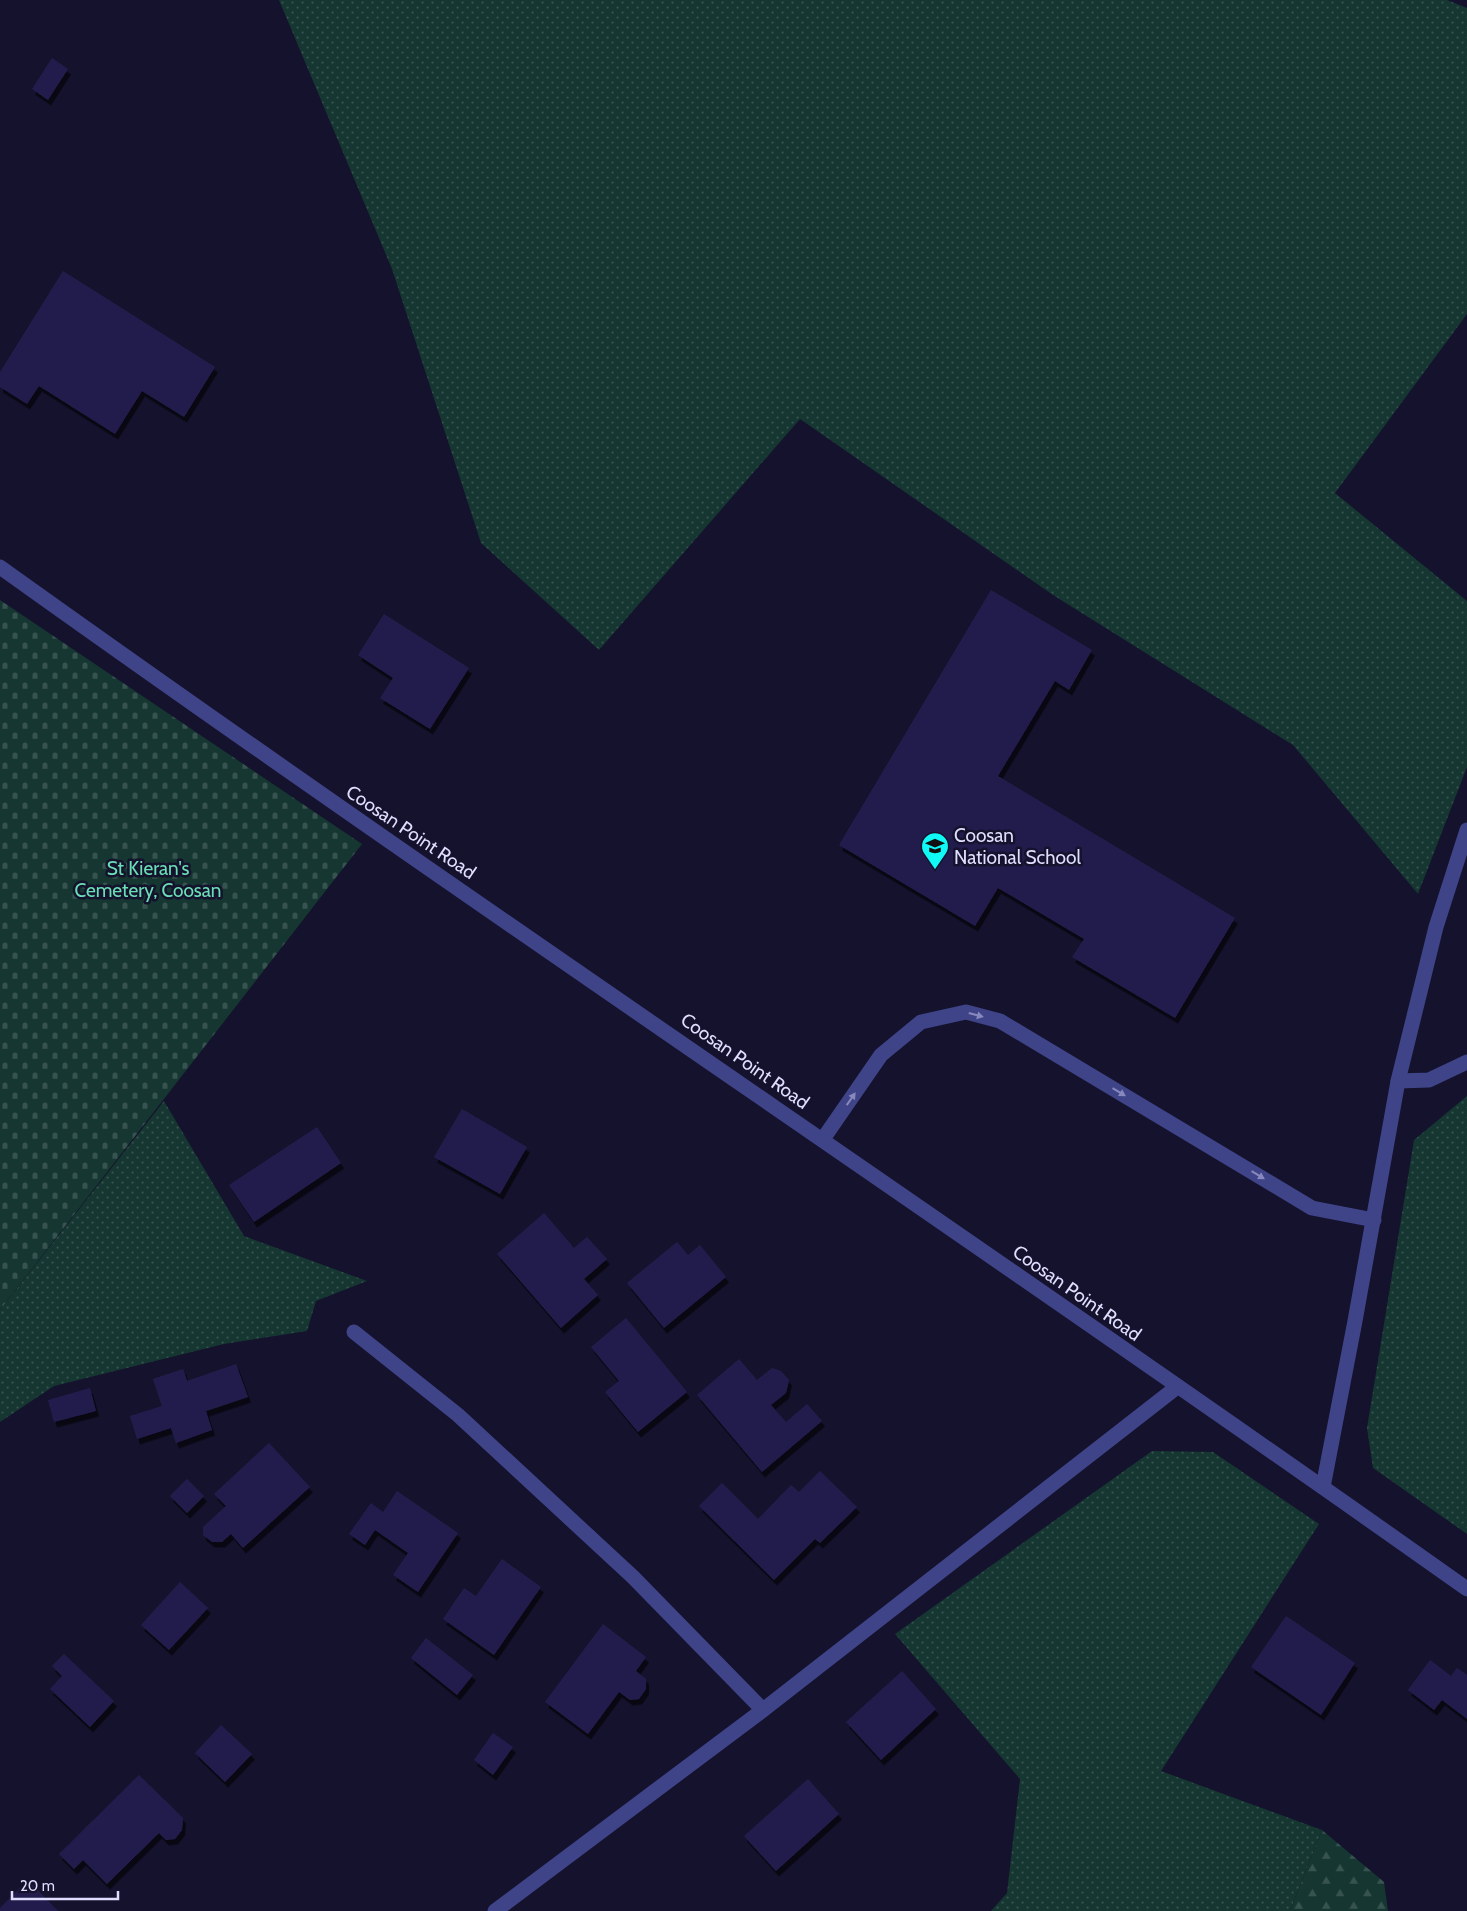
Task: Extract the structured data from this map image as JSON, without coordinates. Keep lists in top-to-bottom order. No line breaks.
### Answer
{"streets":{"street":["Coosan Point Road"]},"parks":["St Kieran's Cemetery, Coosan"],"places":{"school or university":["Coosan National School"]},"scale_bar":"20 m"}
